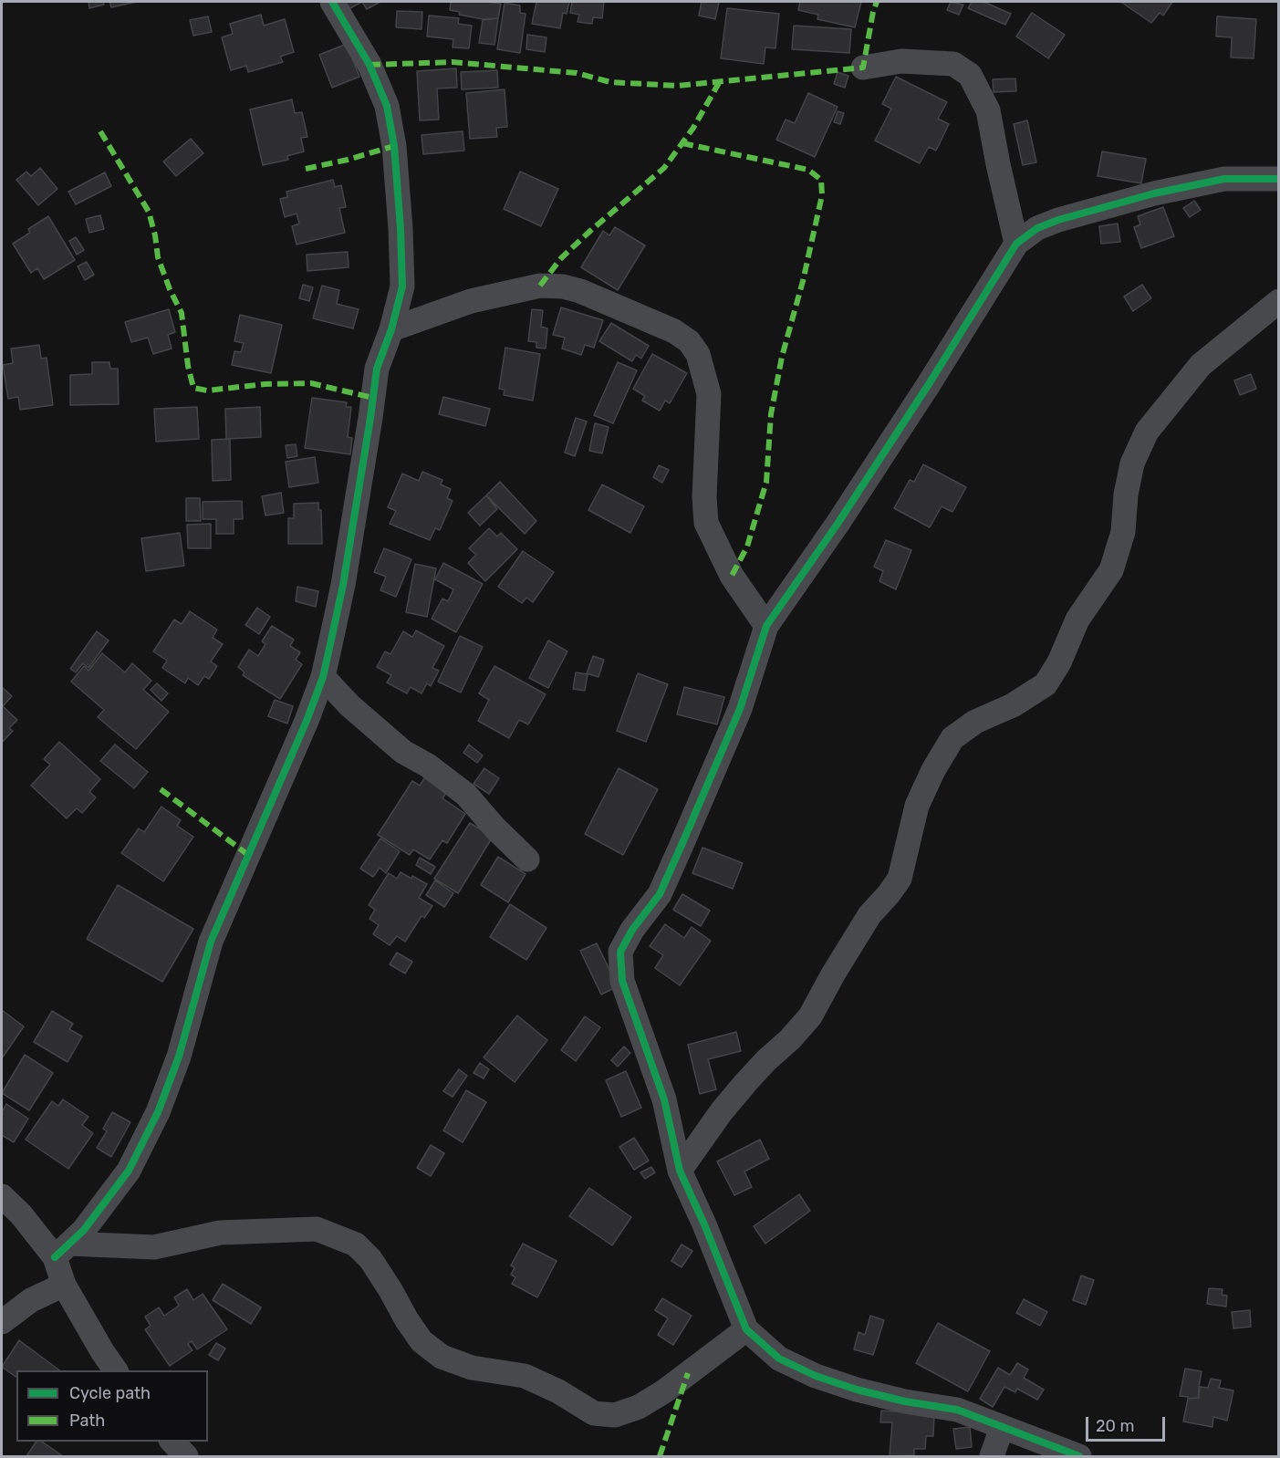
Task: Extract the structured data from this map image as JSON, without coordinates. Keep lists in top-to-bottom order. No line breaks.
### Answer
{"legend":["Cycle path","Path"],"scale_bar":"20 m"}
